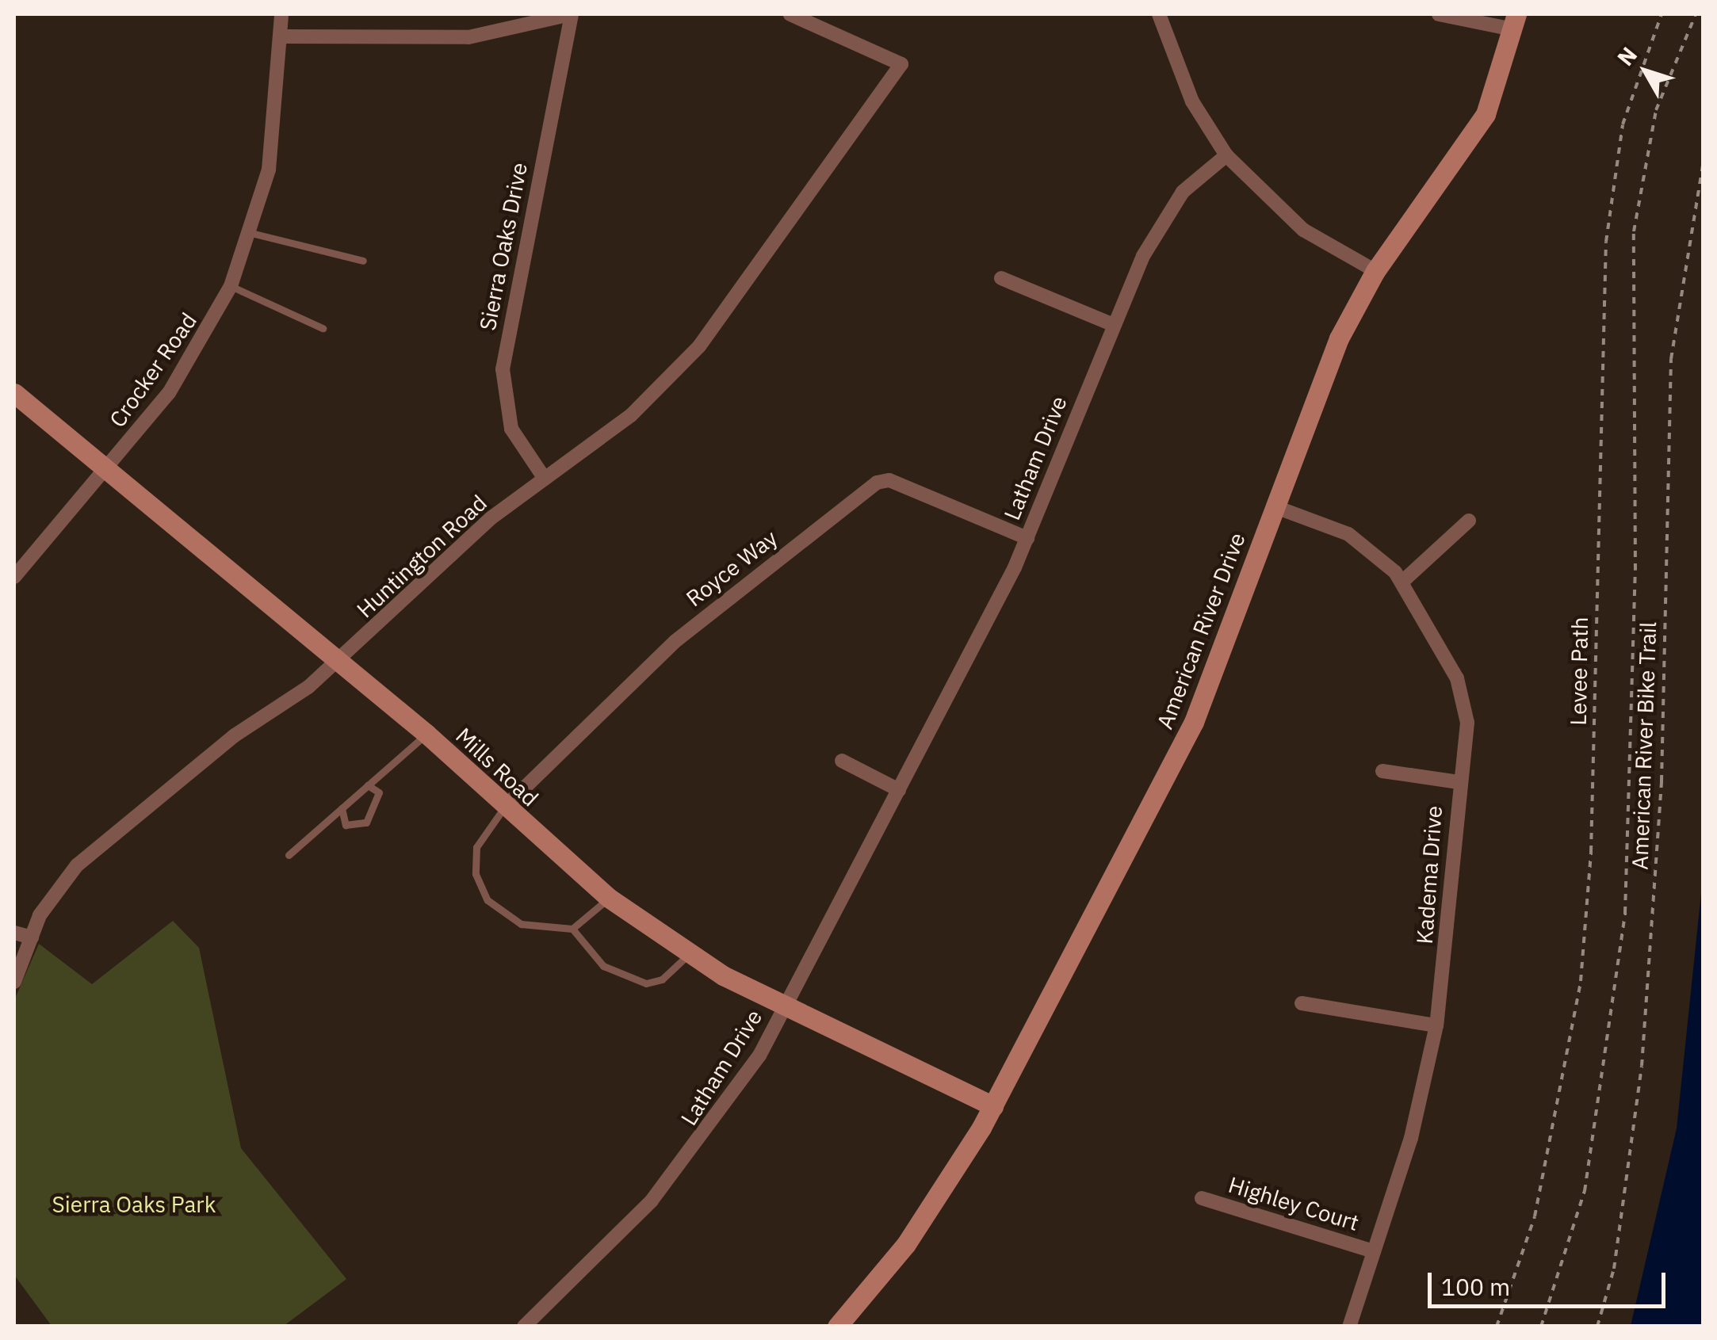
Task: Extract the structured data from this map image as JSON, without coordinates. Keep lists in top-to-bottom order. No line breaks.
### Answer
{"streets":{"street":["Sierra Oaks Drive","Crocker Road","Latham Drive","Huntington Road","Royce Way","American River Drive","Mills Road","Kadema Drive","Highley Court"],"path":["Levee Path","American River Bike Trail"]},"crossings":[["Sierra Oaks Drive","Huntington Road"],["Crocker Road","Mills Road"],["Latham Drive","Royce Way"],["Latham Drive","Mills Road"],["Huntington Road","Mills Road"],["Royce Way","Mills Road"],["American River Drive","Mills Road"],["American River Drive","Kadema Drive"],["Kadema Drive","Highley Court"]],"parks":["Sierra Oaks Park"],"scale_bar":"100 m","north":"top left"}
